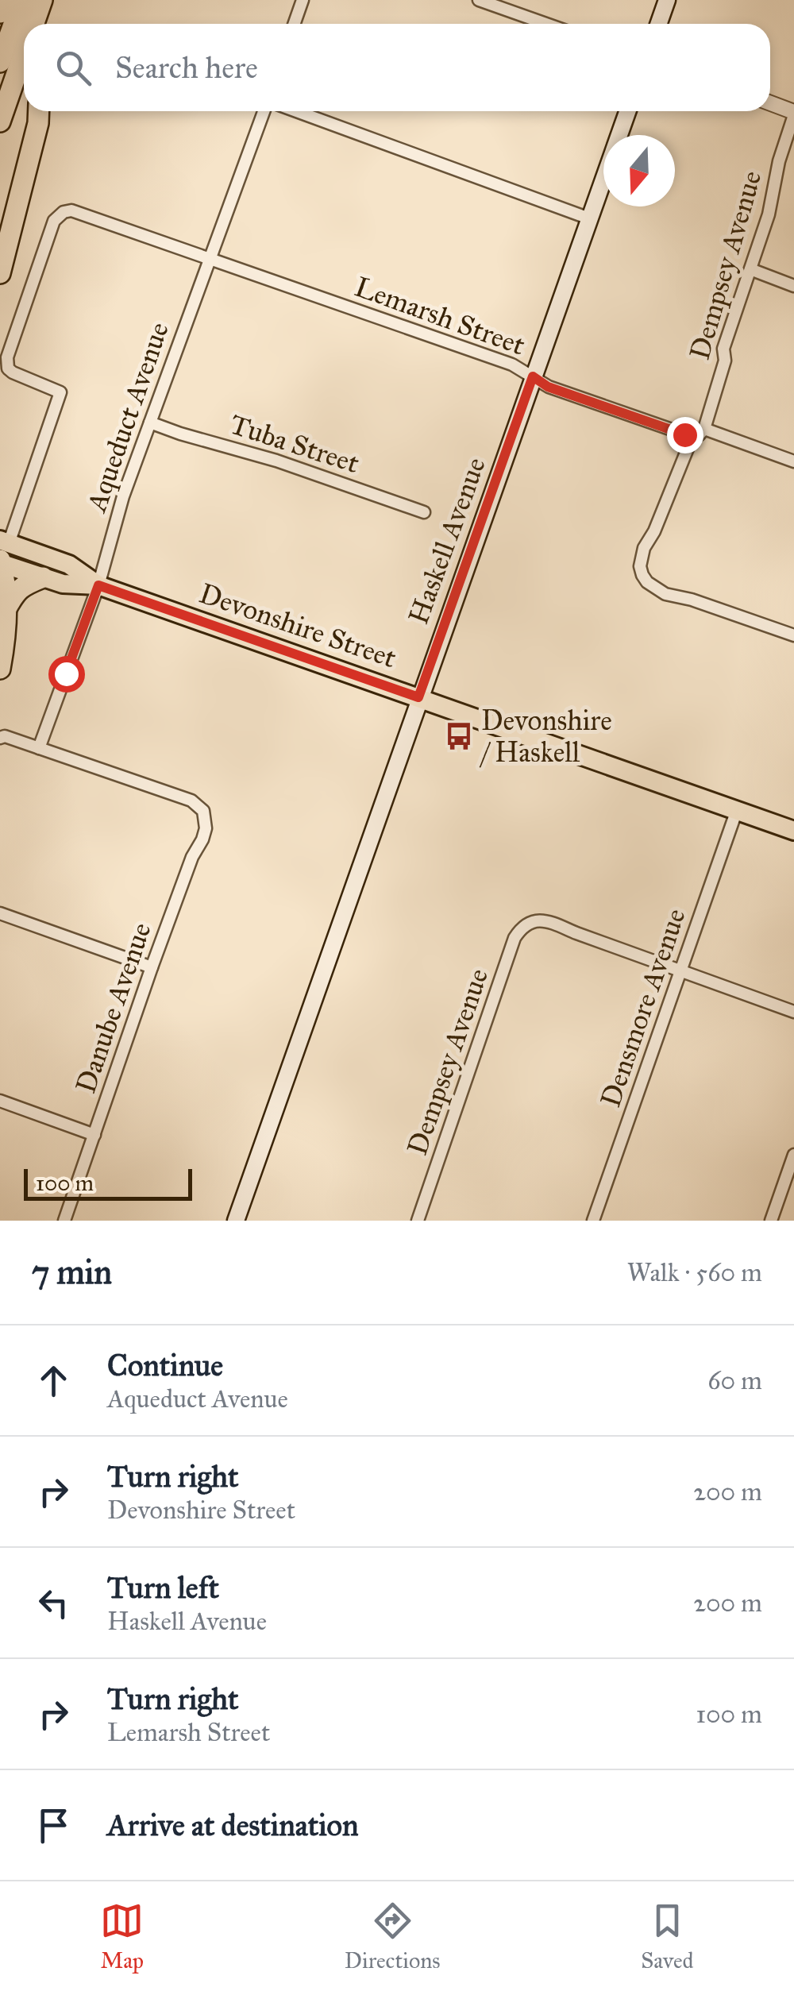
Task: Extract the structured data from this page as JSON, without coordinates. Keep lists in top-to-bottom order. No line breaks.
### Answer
{"streets":{"main road":["Haskell Avenue","Devonshire Street"],"street":["Dempsey Avenue","Lemarsh Street","Aqueduct Avenue","Tuba Street","Danube Avenue","Densmore Avenue"]},"crossings":[["Dempsey Avenue","Densmore Avenue"],["Lemarsh Street","Aqueduct Avenue"],["Lemarsh Street","Haskell Avenue"],["Lemarsh Street","Devonshire Street"],["Aqueduct Avenue","Tuba Street"],["Aqueduct Avenue","Devonshire Street"],["Aqueduct Avenue","Danube Avenue"],["Haskell Avenue","Devonshire Street"],["Devonshire Street","Densmore Avenue"]],"places":{"bus stop":["Devonshire / Haskell"]},"scale_bar":"100 m","north":"bottom","page":{"search":"Search here","scale":"100 m","heading":["7 min","Walk · 560 m"],"list":[["Continue","Aqueduct Avenue","60 m"],["Turn right","Devonshire Street","200 m"],["Turn left","Haskell Avenue","200 m"],["Turn right","Lemarsh Street","100 m"],"Arrive at destination"],"nav":["Map","Directions","Saved"]}}
